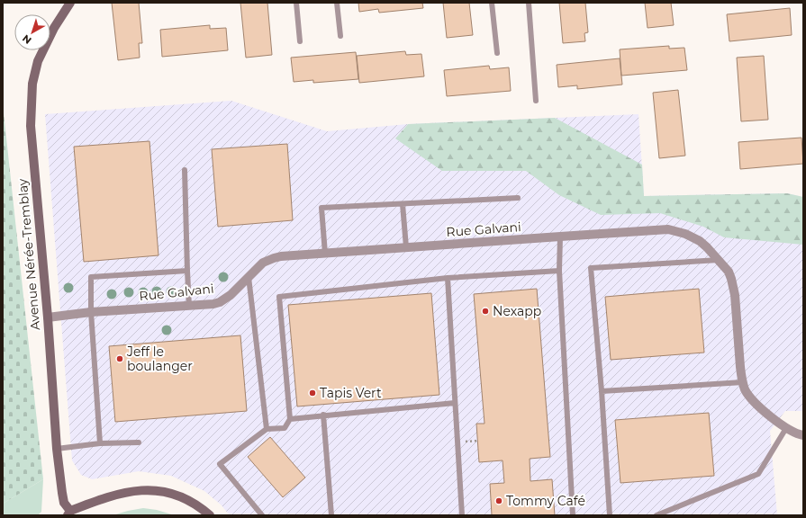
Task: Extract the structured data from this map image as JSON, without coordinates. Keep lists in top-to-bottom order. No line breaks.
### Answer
{"streets":{"street":["Rue Galvani","Avenue Nérée-Tremblay"]},"crossings":[["Rue Galvani","Avenue Nérée-Tremblay"]],"places":["Nexapp","Jeff le boulanger","Tapis Vert","Tommy Café"],"north":"bottom left"}
